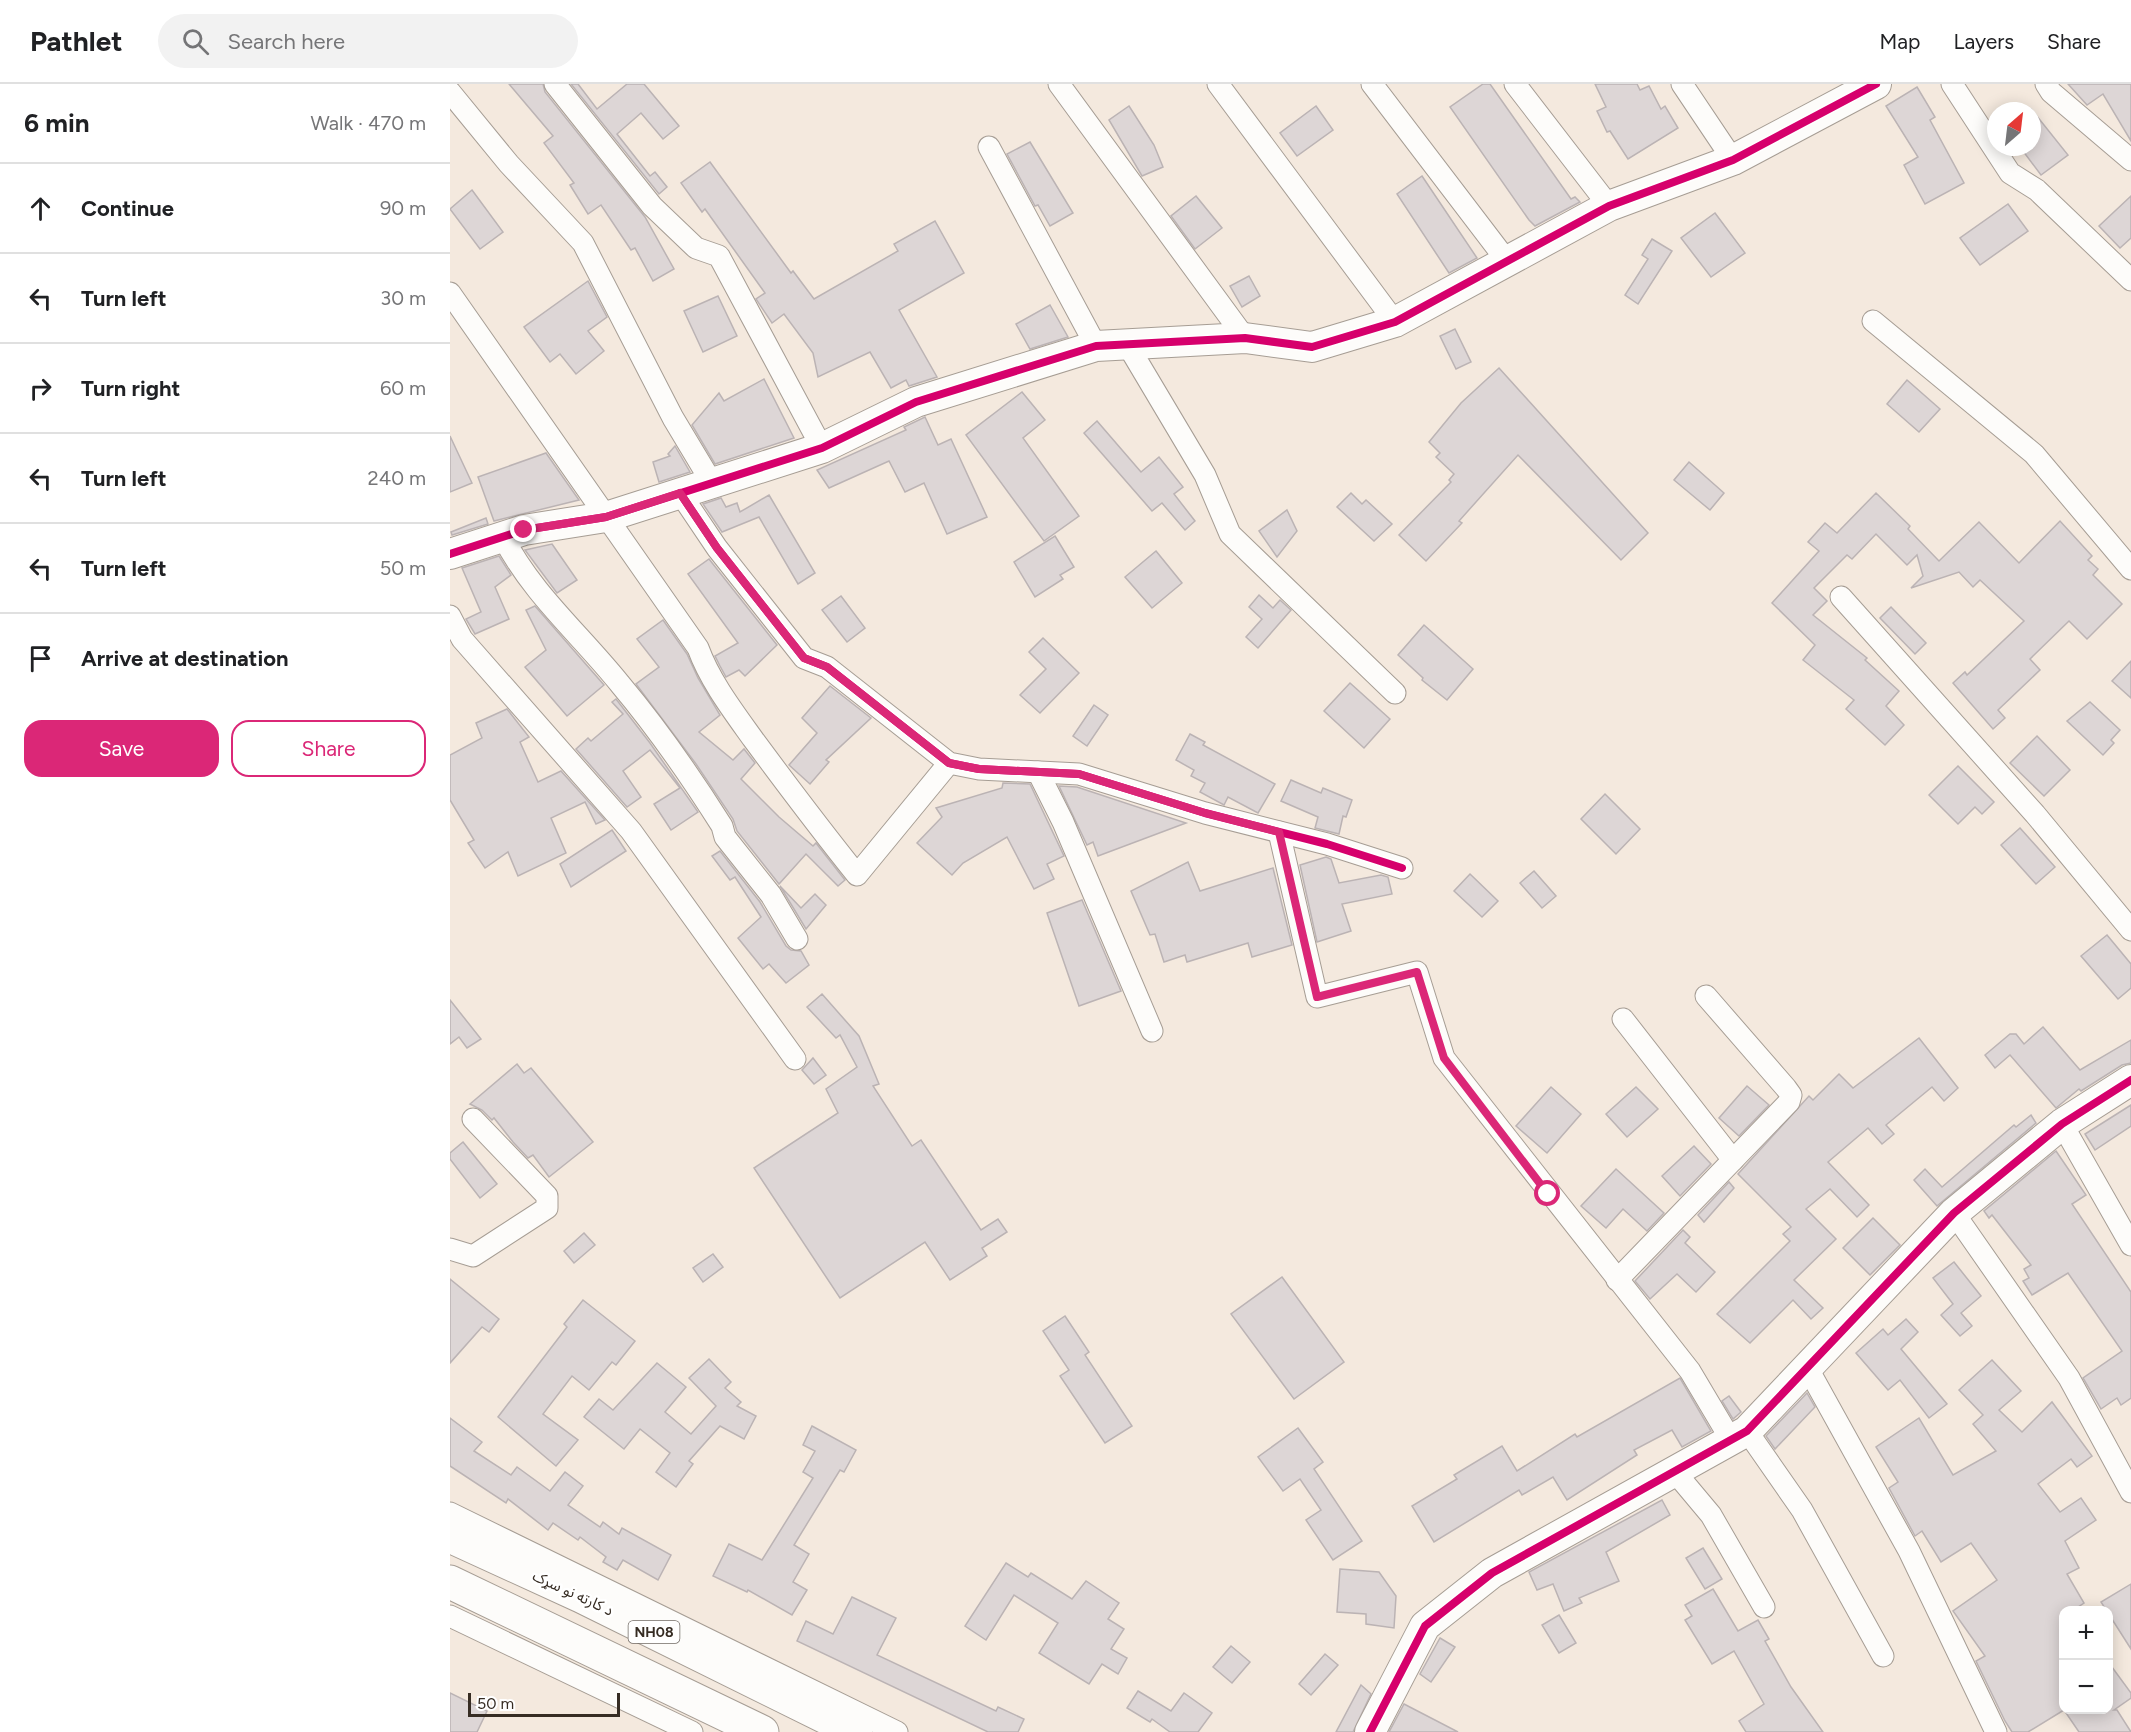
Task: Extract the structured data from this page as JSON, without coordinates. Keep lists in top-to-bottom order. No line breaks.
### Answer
{"streets":{"highway":["د کارته نو سړک","NH08"]},"scale_bar":"50 m","north":"top right","page":{"header":"Pathlet","search":"Search here","nav":["Map","Layers","Share"],"heading":["6 min","Walk · 470 m"],"list":[["Continue","90 m"],["Turn left","30 m"],["Turn right","60 m"],["Turn left","240 m"],["Turn left","50 m"],"Arrive at destination"],"buttons":["Save","Share"],"map_buttons":["+","−"],"scale":"50 m"}}
